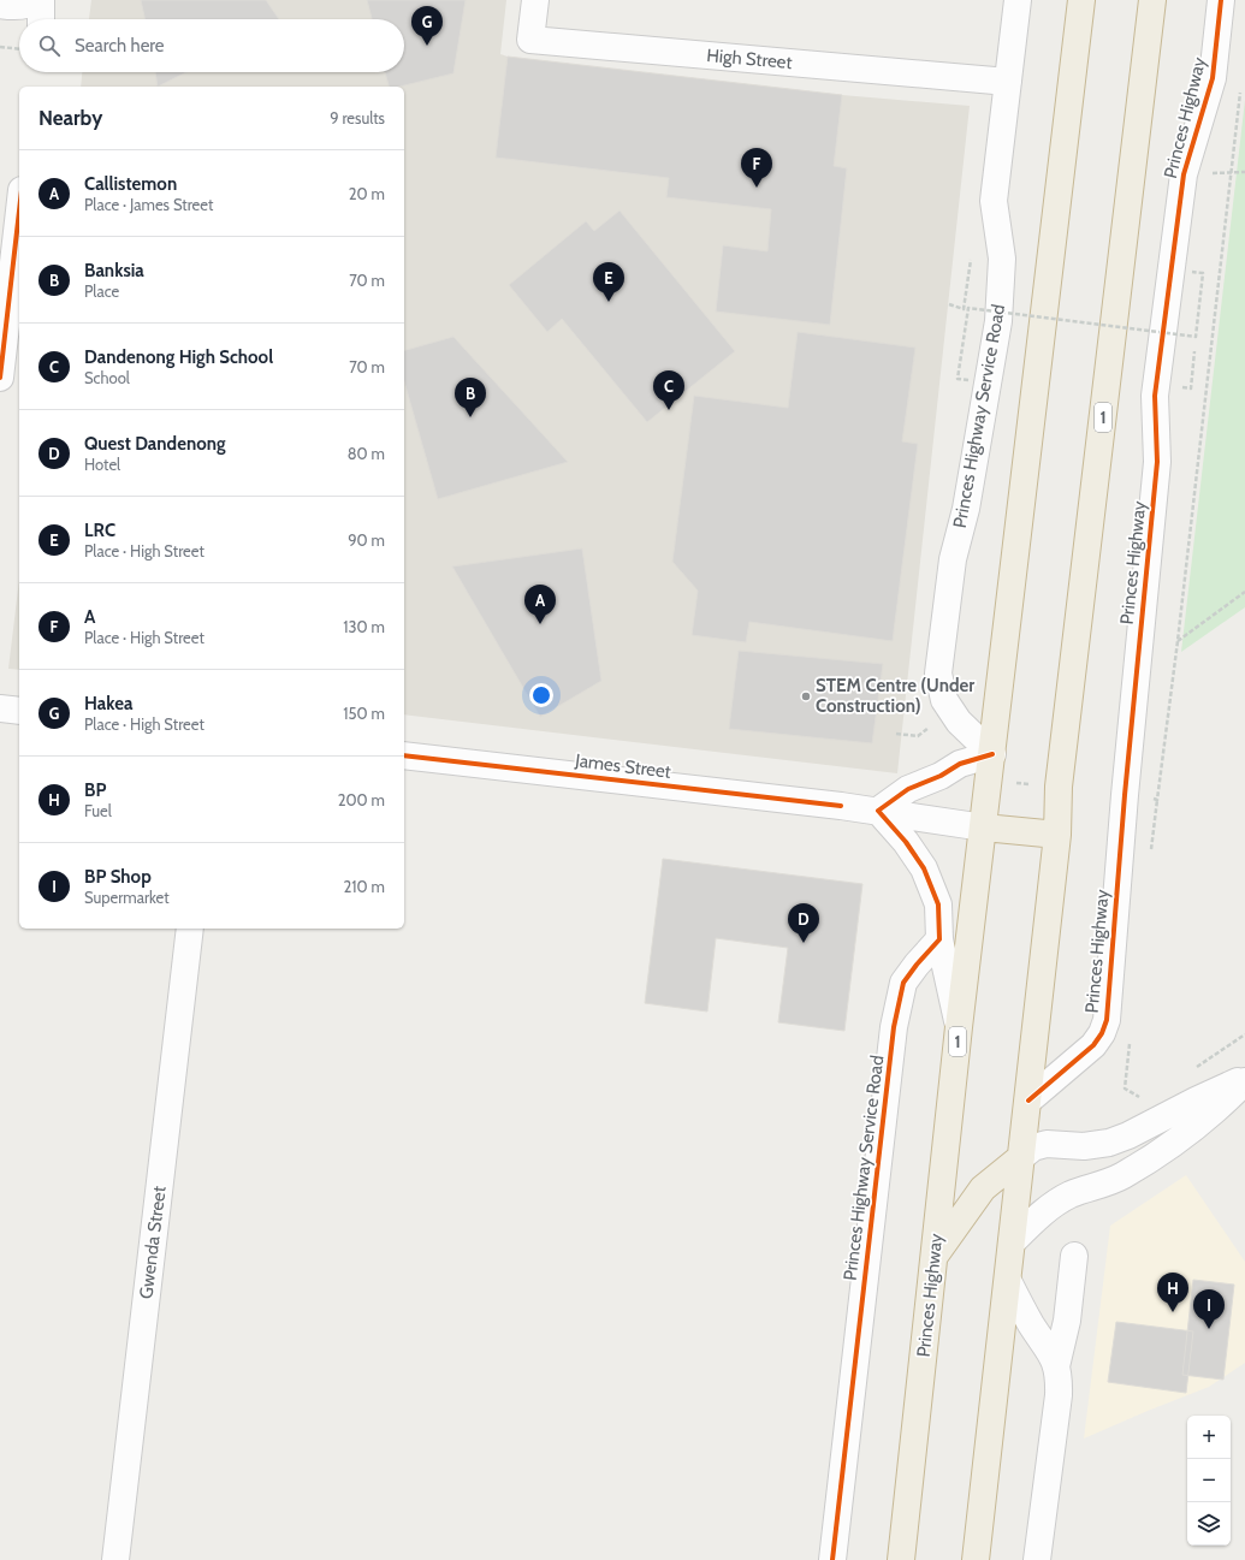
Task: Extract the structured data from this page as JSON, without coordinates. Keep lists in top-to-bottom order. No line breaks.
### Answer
{"streets":{"highway":["Princes Highway","1","James Street"],"street":["High Street","Princes Highway Service Road","Gwenda Street"]},"crossings":[["High Street","Princes Highway Service Road"],["Princes Highway","Princes Highway Service Road"],["Princes Highway","1"],["Princes Highway","James Street"],["1","James Street"]],"places":["STEM Centre (Under Construction)"],"page":{"pins":["G","F","E","C","B","A","D","H","I"],"search":"Search here","heading":["Nearby","9 results"],"list":[{"mark":"A","name":"Callistemon","note":"Place · James Street","value":"20 m"},{"mark":"B","name":"Banksia","note":"Place","value":"70 m"},{"mark":"C","name":"Dandenong High School","note":"School","value":"70 m"},{"mark":"D","name":"Quest Dandenong","note":"Hotel","value":"80 m"},{"mark":"E","name":"LRC","note":"Place · High Street","value":"90 m"},{"mark":"F","name":"A","note":"Place · High Street","value":"130 m"},{"mark":"G","name":"Hakea","note":"Place · High Street","value":"150 m"},{"mark":"H","name":"BP","note":"Fuel","value":"200 m"},{"mark":"I","name":"BP Shop","note":"Supermarket","value":"210 m"}],"map_buttons":["+","−"]}}
